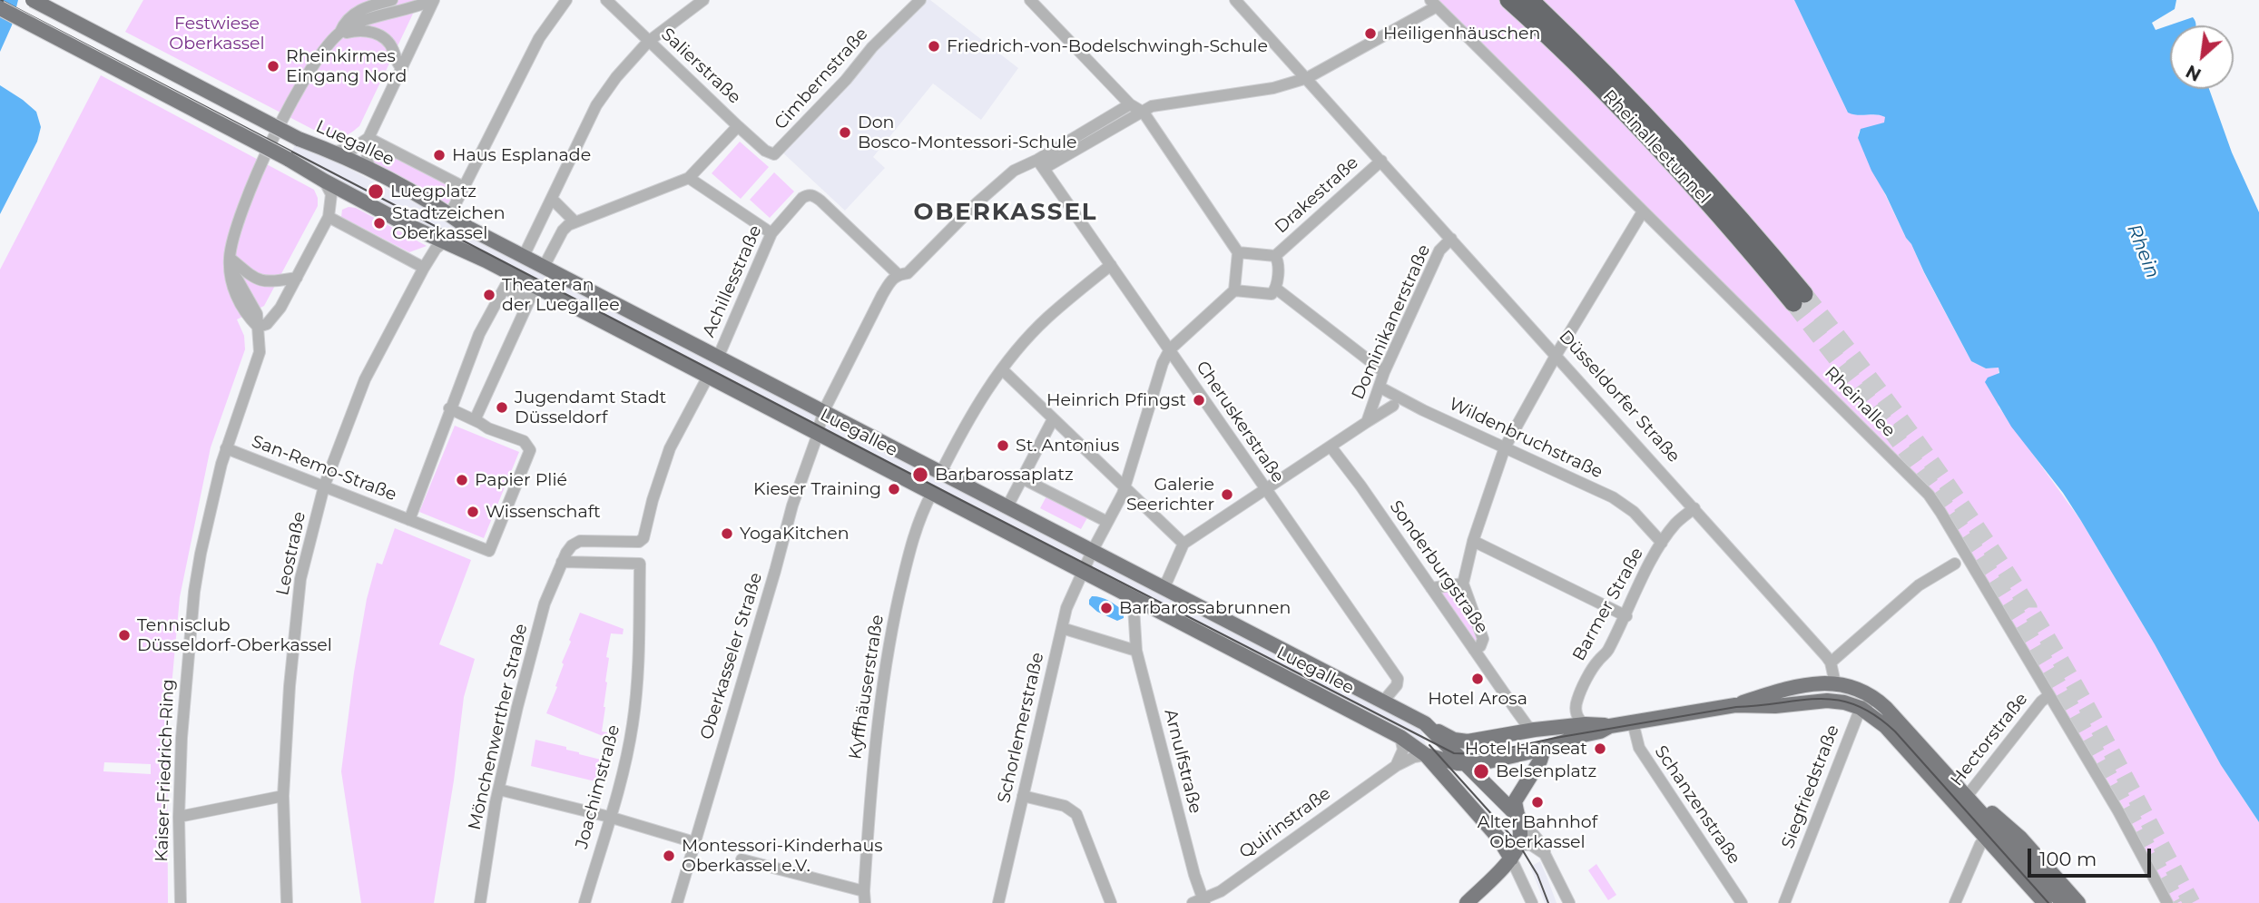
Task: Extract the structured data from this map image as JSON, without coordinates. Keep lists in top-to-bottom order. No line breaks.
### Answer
{"streets":{"highway":["Rheinalleetunnel"],"main road":["Luegallee"],"street":["Salierstraße","Cimbernstraße","Drakestraße","Achillesstraße","Dominikanerstraße","Düsseldorfer Straße","Rheinallee","Cheruskerstraße","Wildenbruchstraße","San-Remo-Straße","Leostraße","Sonderburgstraße","Barmer Straße","Oberkasseler Straße","Kyffhäuserstraße","Mönchenwerther Straße","Schorlemerstraße","Hectorstraße","Arnulfstraße","Kaiser-Friedrich-Ring","Joachimstraße","Siegfriedstraße","Schanzenstraße","Quirinstraße"]},"crossings":[["Salierstraße","Cimbernstraße"],["Luegallee","Achillesstraße"],["Luegallee","Cheruskerstraße"],["Luegallee","Leostraße"],["Luegallee","Oberkasseler Straße"],["Luegallee","Kyffhäuserstraße"],["Luegallee","Mönchenwerther Straße"],["Luegallee","Schorlemerstraße"],["Luegallee","Arnulfstraße"],["Luegallee","Quirinstraße"],["Drakestraße","Düsseldorfer Straße"],["Achillesstraße","Oberkasseler Straße"],["Dominikanerstraße","Düsseldorfer Straße"],["Dominikanerstraße","Cheruskerstraße"],["Dominikanerstraße","Wildenbruchstraße"],["Dominikanerstraße","Sonderburgstraße"],["Düsseldorfer Straße","Barmer Straße"],["Düsseldorfer Straße","Oberkasseler Straße"],["Rheinallee","Oberkasseler Straße"],["Rheinallee","Hectorstraße"],["Cheruskerstraße","Oberkasseler Straße"],["Wildenbruchstraße","Barmer Straße"],["San-Remo-Straße","Leostraße"],["San-Remo-Straße","Kaiser-Friedrich-Ring"],["Mönchenwerther Straße","Joachimstraße"],["Arnulfstraße","Quirinstraße"]],"districts":["OBERKASSEL"],"water":["Rhein"],"parks":["Festwiese Oberkassel"],"places":["Heiligenhäuschen","Friedrich-von-Bodelschwingh-Schule","Rheinkirmes Eingang Nord","Don Bosco-Montessori-Schule","Haus Esplanade","Luegplatz","Stadtzeichen Oberkassel","Theater an der Luegallee","Heinrich Pfingst","Jugendamt Stadt Düsseldorf","St. Antonius","Barbarossaplatz","Papier Plié","Kieser Training","Galerie Seerichter","Wissenschaft","YogaKitchen","Barbarossabrunnen","Tennisclub Düsseldorf-Oberkassel","Hotel Arosa","Hotel Hanseat","Belsenplatz","Alter Bahnhof Oberkassel","Montessori-Kinderhaus Oberkassel e.V."],"scale_bar":"100 m","north":"bottom left"}
